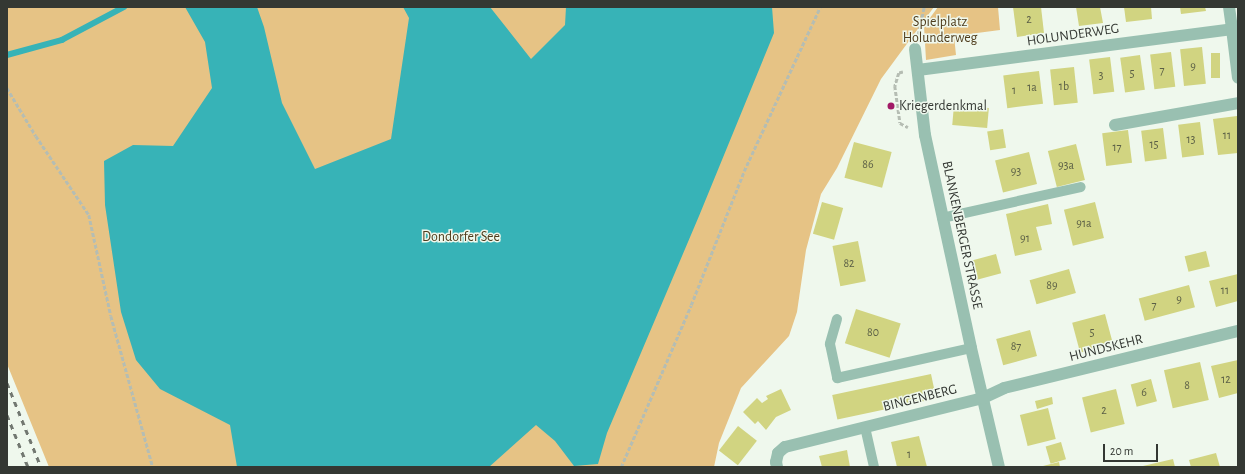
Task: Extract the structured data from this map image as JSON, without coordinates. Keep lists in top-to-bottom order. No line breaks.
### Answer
{"streets":{"street":["HOLUNDERWEG","BLANKENBERGER STRASSE","HUNDSKEHR","BINGENBERG"]},"crossings":[["HOLUNDERWEG","BLANKENBERGER STRASSE"],["BLANKENBERGER STRASSE","HUNDSKEHR"],["BLANKENBERGER STRASSE","BINGENBERG"],["HUNDSKEHR","BINGENBERG"]],"parks":["Spielplatz Holunderweg","Dondorfer See"],"places":["Kriegerdenkmal"],"house_numbers":["2","9","7","5","3","1b","1a","1","11","13","15","17","86","93a","93","91a","91","82","89","11","9","7","80","5","87","12","8","6","2","1"],"scale_bar":"20 m"}
